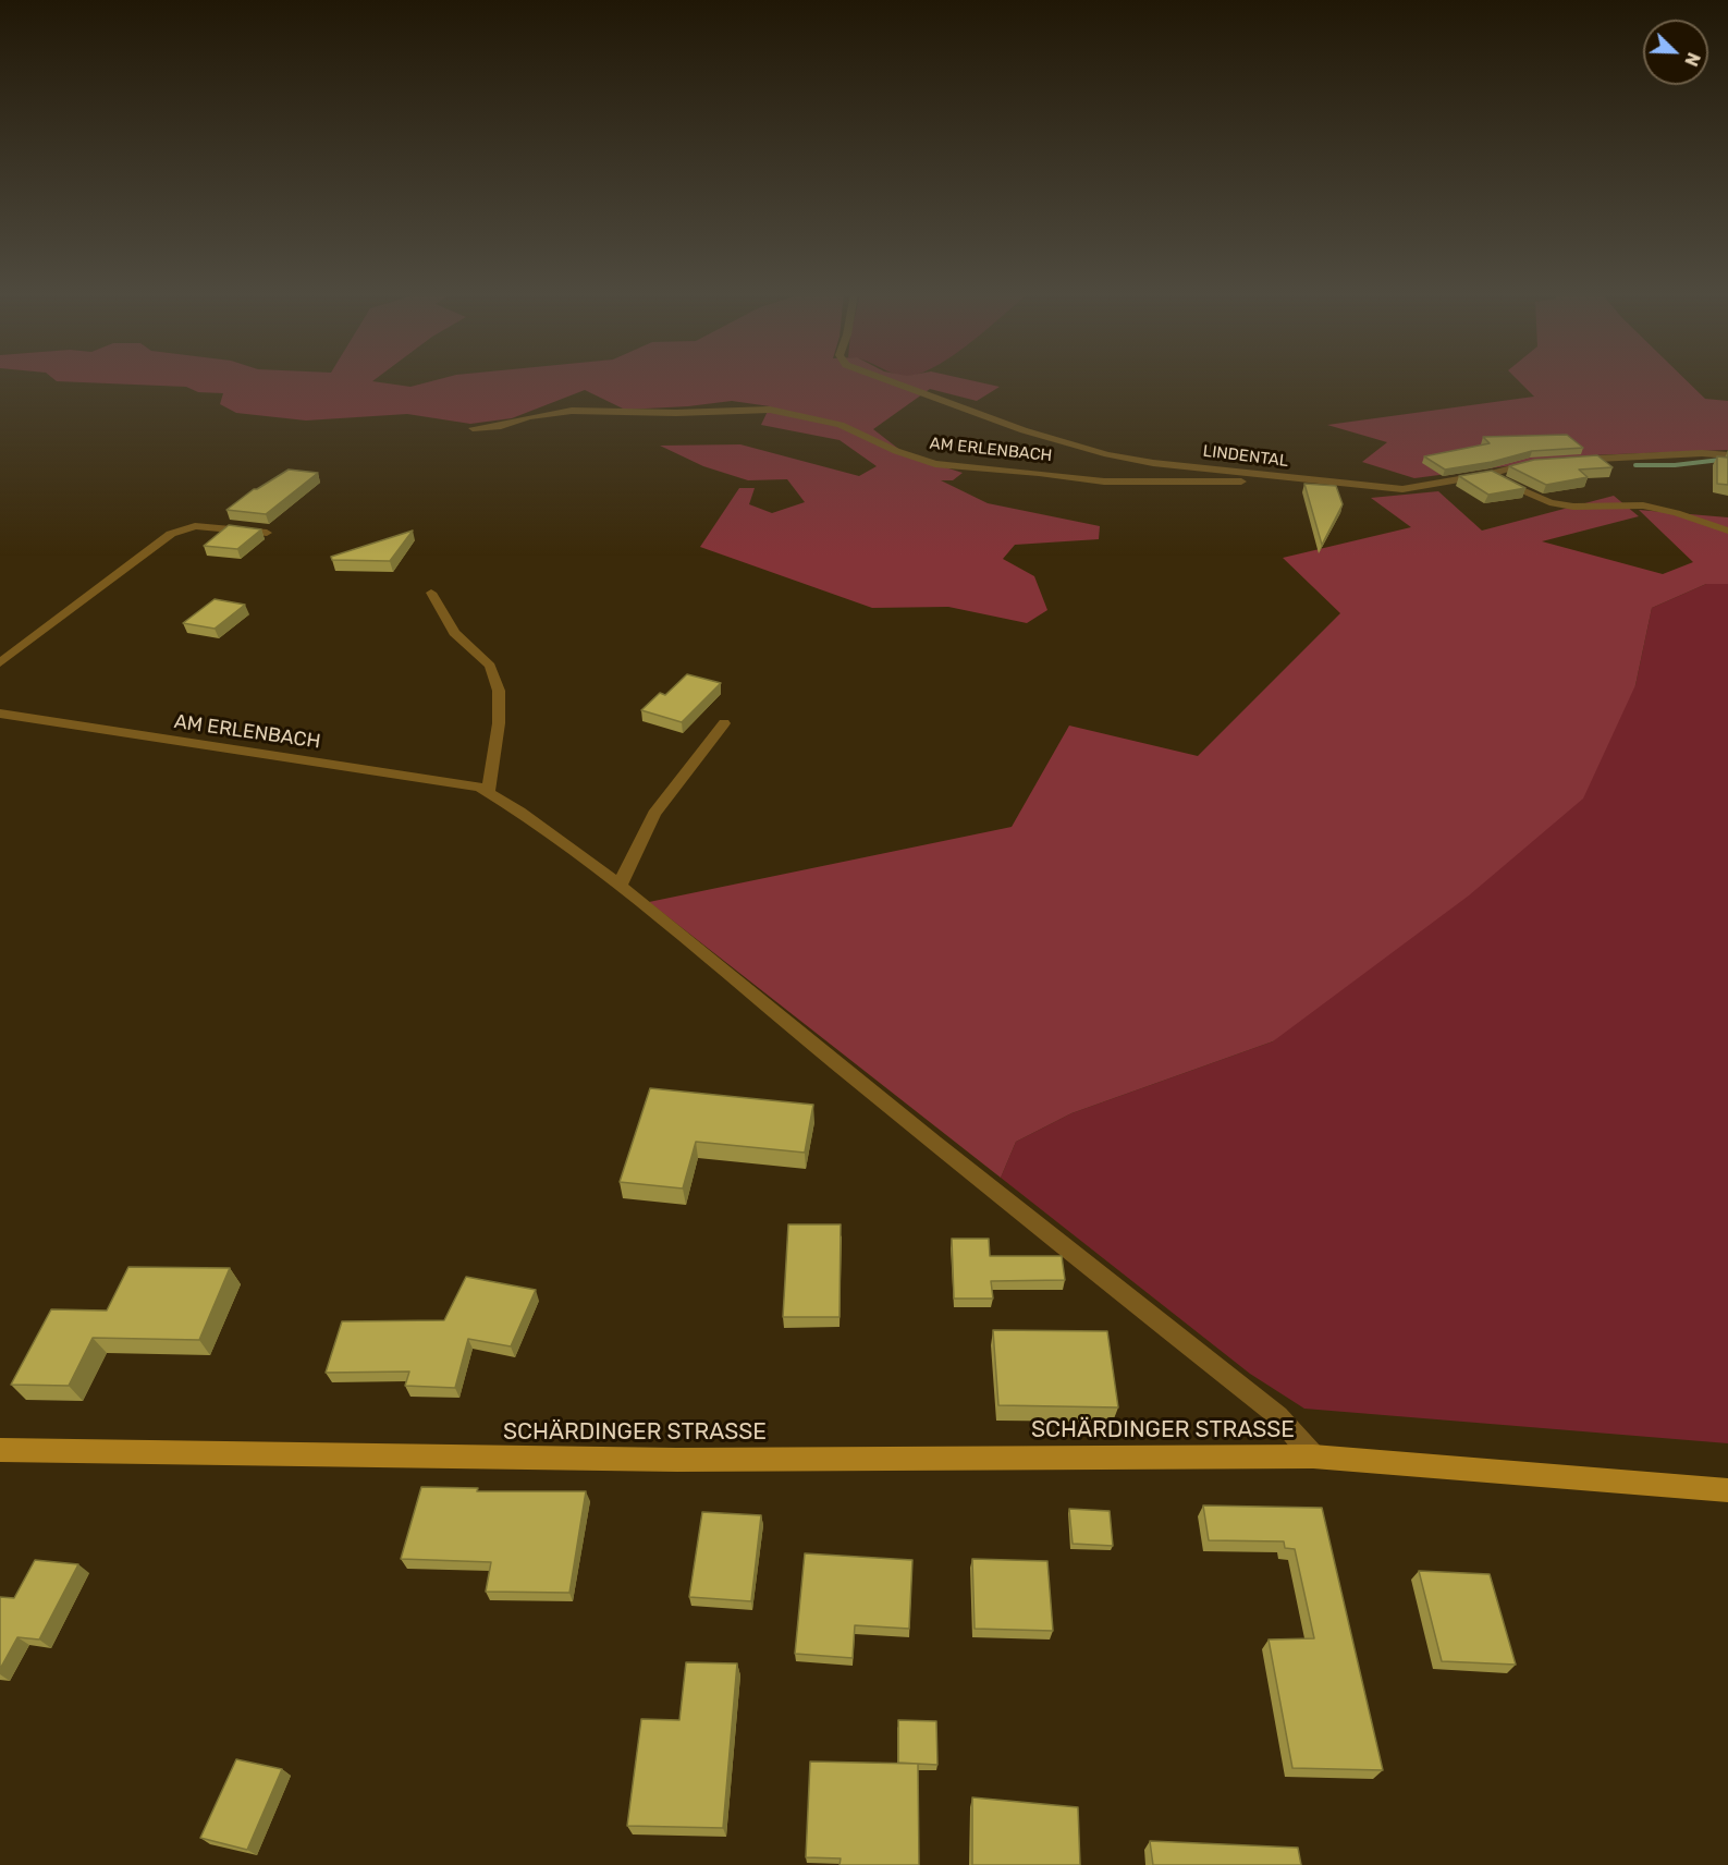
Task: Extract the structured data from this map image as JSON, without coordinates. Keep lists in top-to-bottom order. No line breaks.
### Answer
{"streets":{"main road":["SCHÄRDINGER STRASSE"],"street":["AM ERLENBACH","LINDENTAL"]},"crossings":[["AM ERLENBACH","LINDENTAL"],["AM ERLENBACH","SCHÄRDINGER STRASSE"]],"north":"bottom right"}
